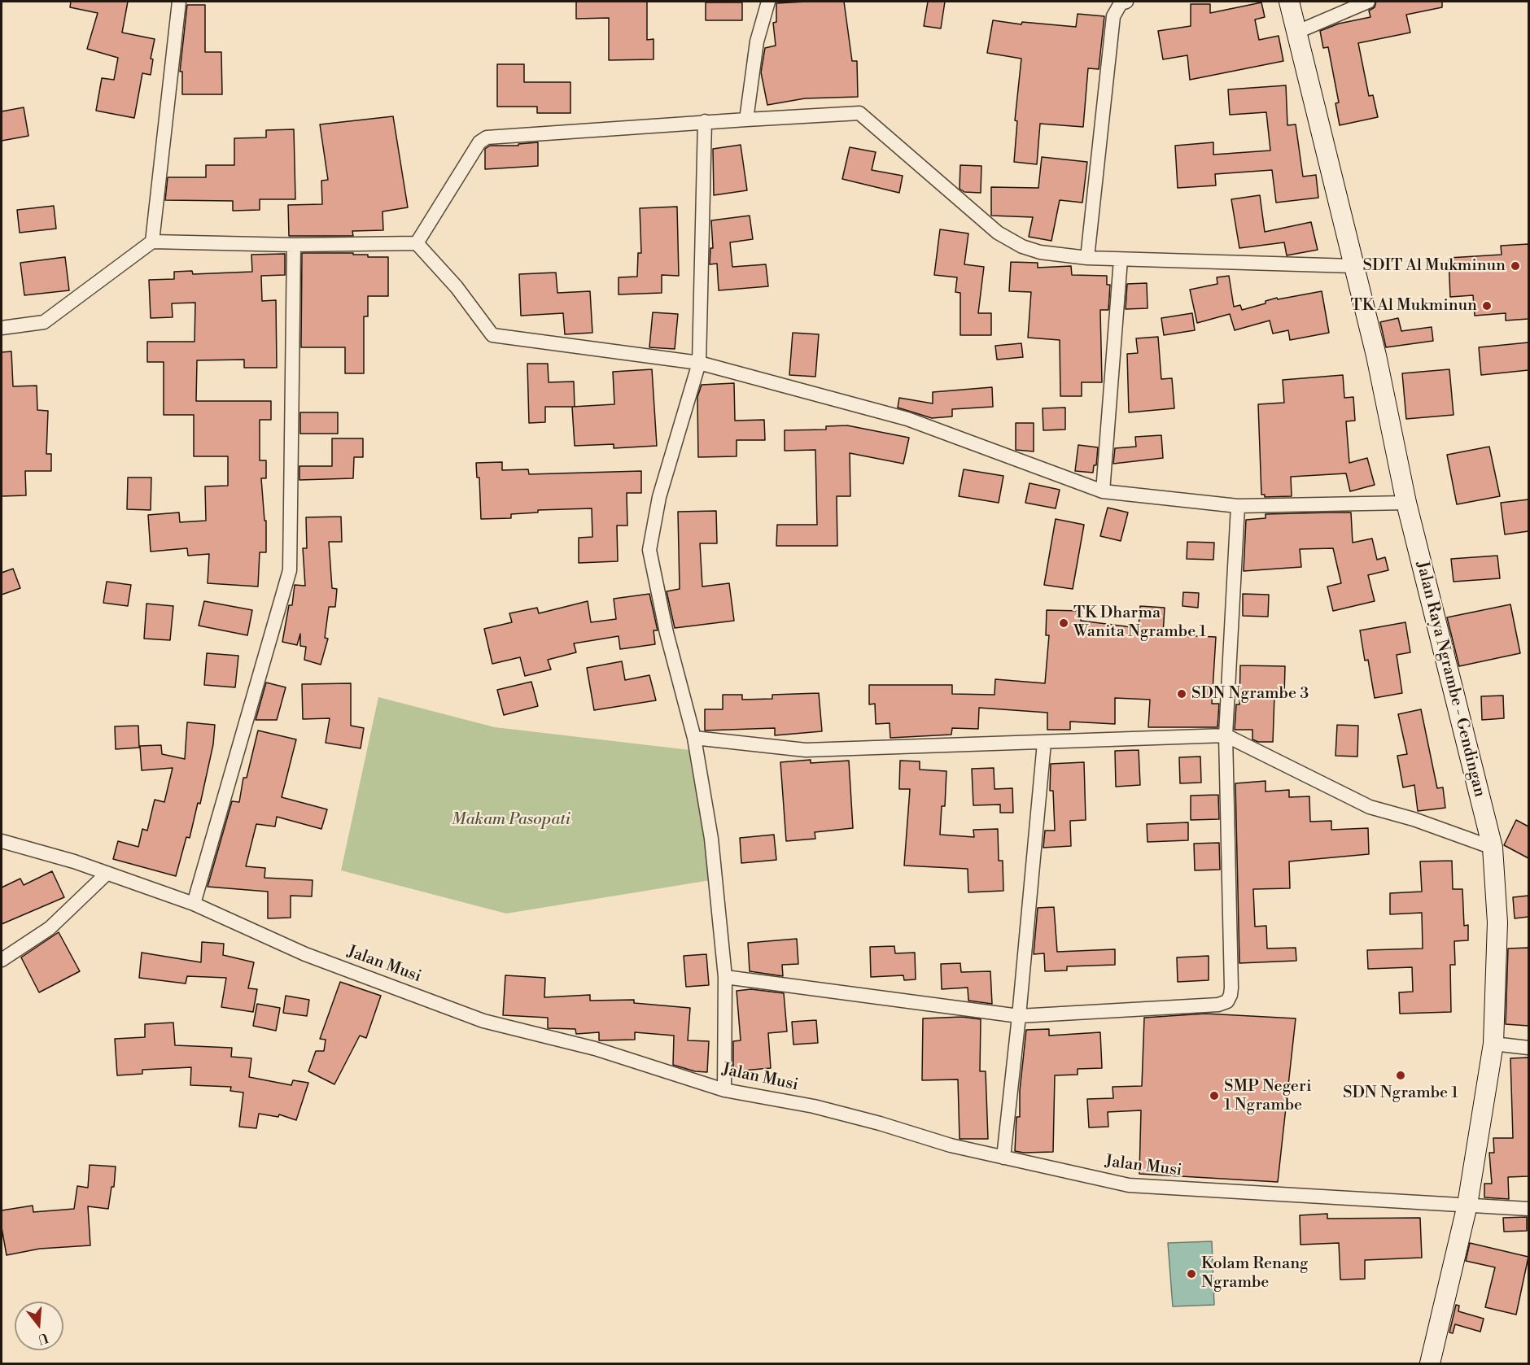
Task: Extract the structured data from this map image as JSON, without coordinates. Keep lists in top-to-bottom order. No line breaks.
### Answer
{"streets":{"main road":["Jalan Raya Ngrambe - Gendingan"],"street":["Jalan Musi"]},"crossings":[["Jalan Raya Ngrambe - Gendingan","Jalan Musi"]],"parks":["Makam Pasopati"],"places":["SDIT Al Mukminun","TK Al Mukminun","TK Dharma Wanita Ngrambe 1","SDN Ngrambe 3","SDN Ngrambe 1","SMP Negeri 1 Ngrambe","Kolam Renang Ngrambe"],"north":"bottom"}
